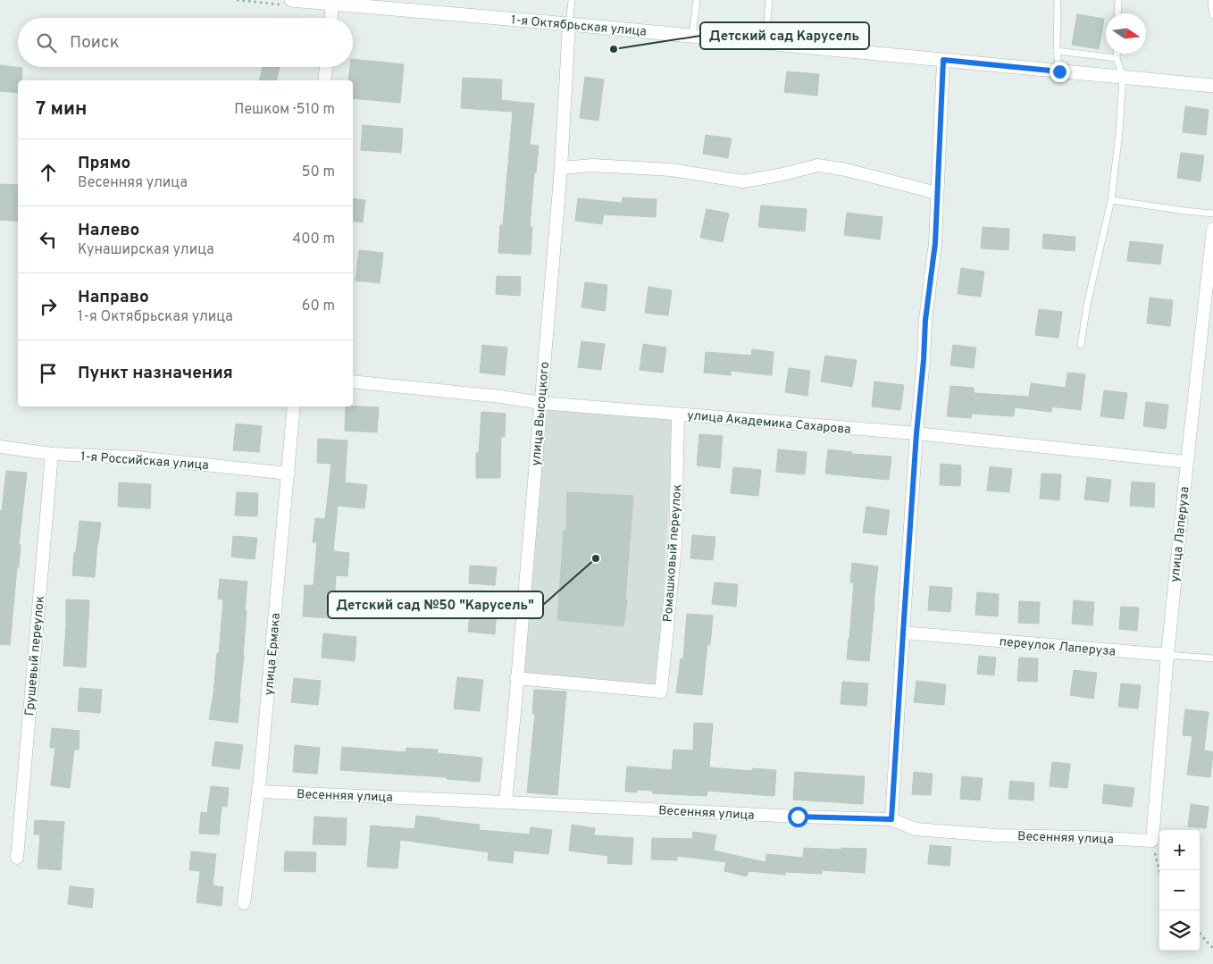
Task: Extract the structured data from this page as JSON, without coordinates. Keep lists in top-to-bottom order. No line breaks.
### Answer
{"streets":{"street":["1-я Октябрьская улица","улица Высоцкого","улица Академика Сахарова","1-я Российская улица","улица Лаперуза","Ромашковый переулок","переулок Лаперуза","улица Ермака","Грушевый переулок","Весенняя улица"]},"crossings":[["1-я Октябрьская улица","улица Высоцкого"],["улица Высоцкого","улица Академика Сахарова"],["улица Высоцкого","Ромашковый переулок"],["улица Высоцкого","Весенняя улица"],["улица Академика Сахарова","улица Лаперуза"],["улица Академика Сахарова","Ромашковый переулок"],["1-я Российская улица","улица Ермака"],["1-я Российская улица","Грушевый переулок"],["улица Лаперуза","переулок Лаперуза"],["улица Лаперуза","Весенняя улица"],["улица Ермака","Весенняя улица"]],"places":["Детский сад Карусель","Детский сад №50 \"Карусель\""],"north":"right","page":{"search":"Поиск","heading":["7 мин","Пешком · 510 m"],"list":[["Прямо","Весенняя улица","50 m"],["Налево","Кунаширская улица","400 m"],["Направо","1-я Октябрьская улица","60 m"],"Пункт назначения"],"map_buttons":["+","−"]}}
